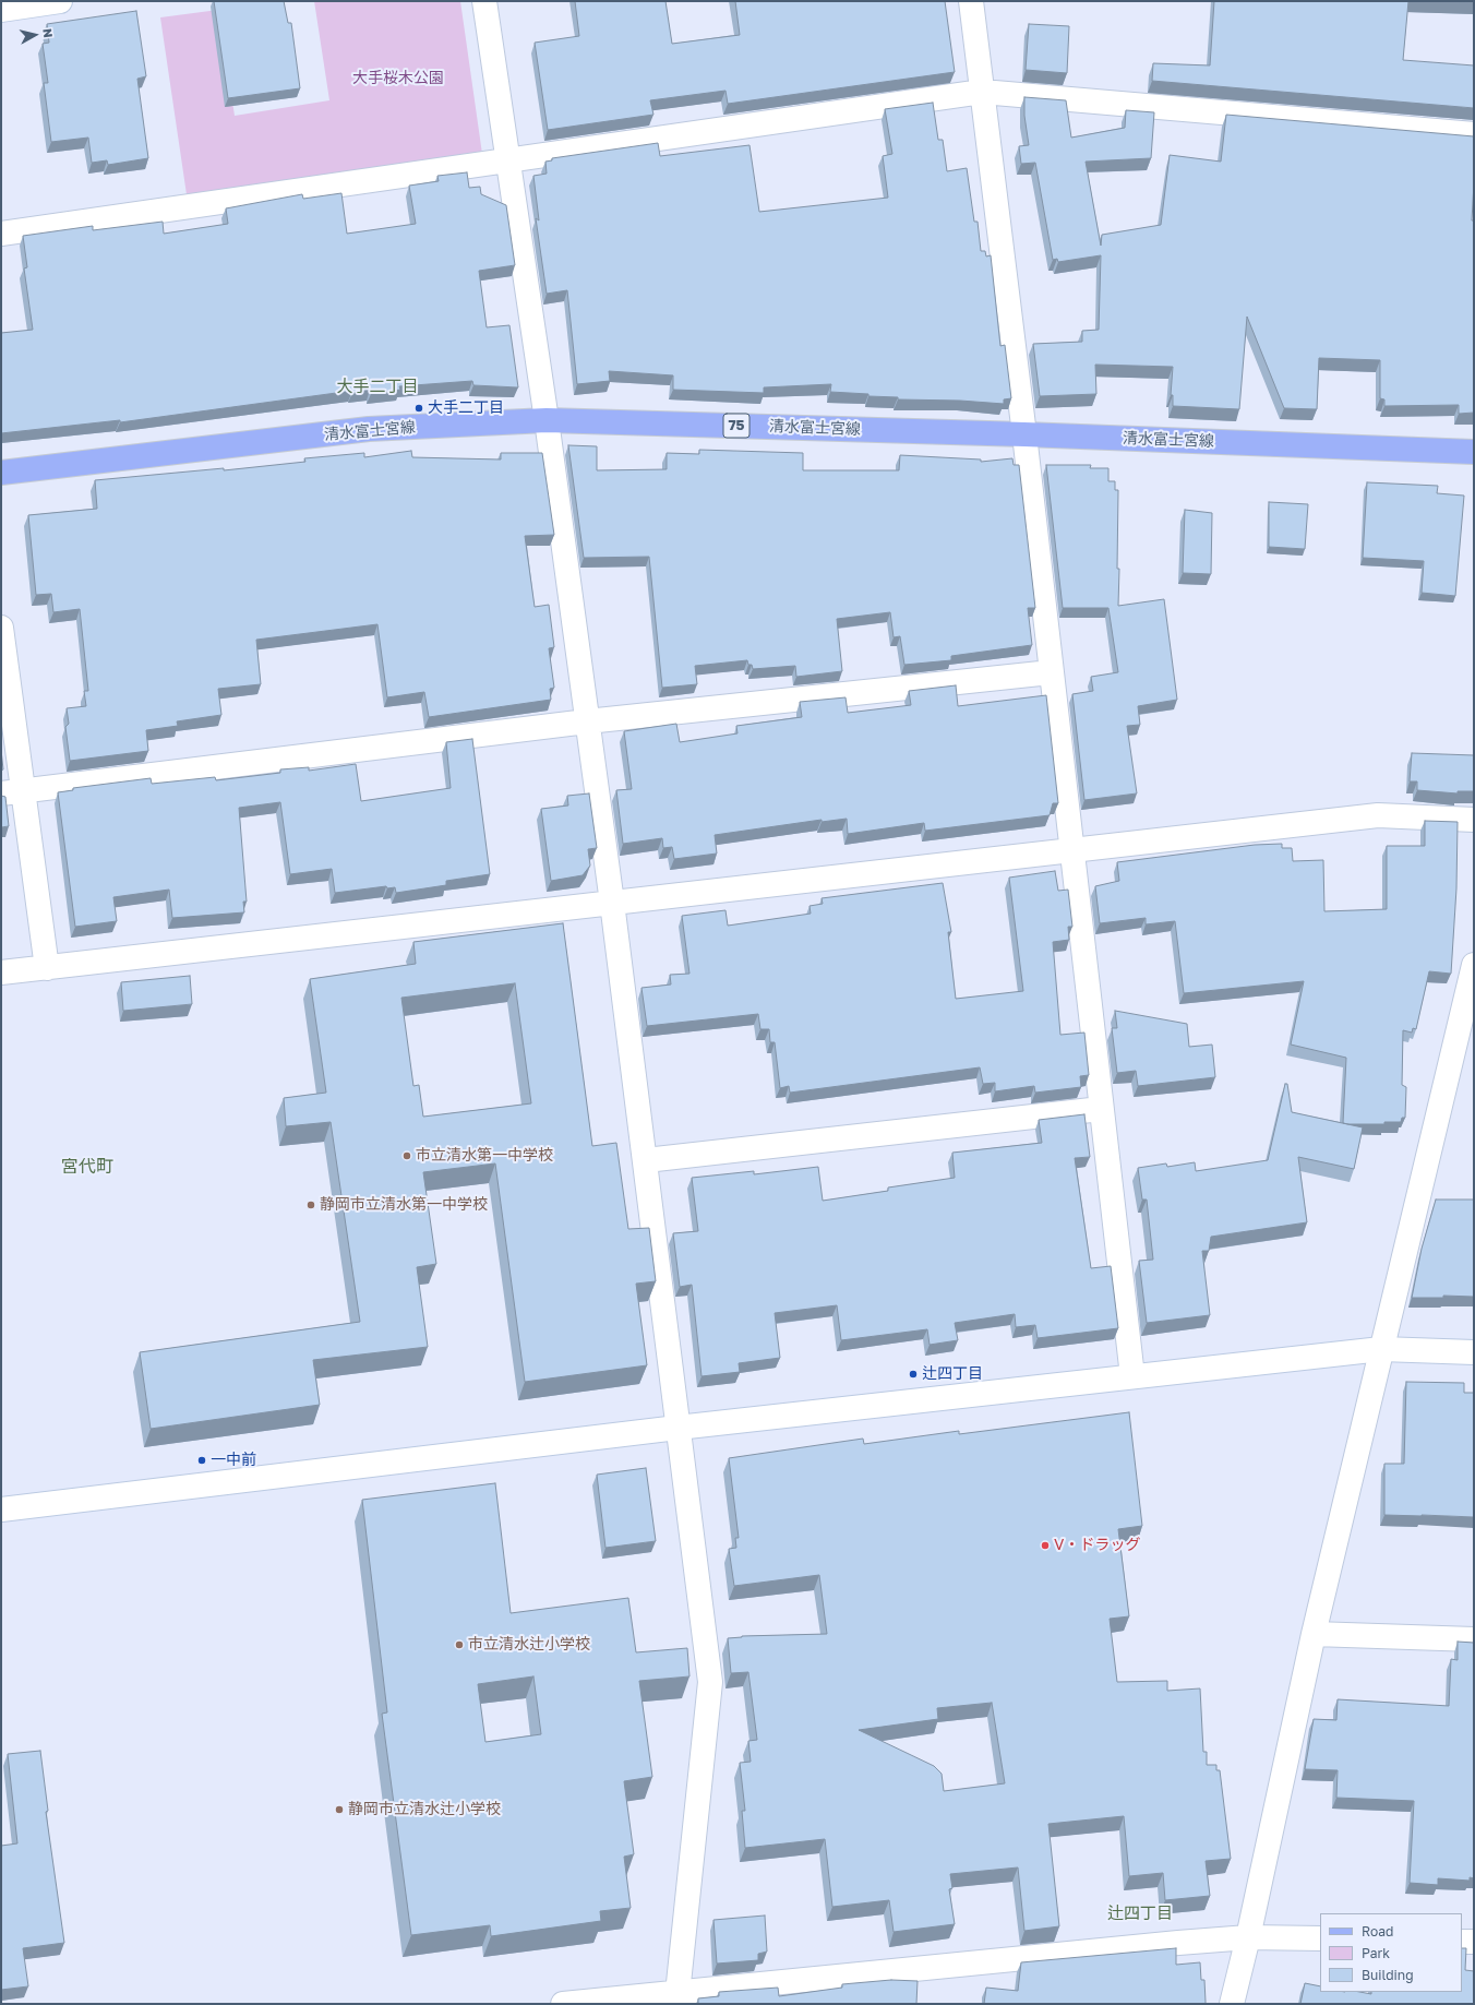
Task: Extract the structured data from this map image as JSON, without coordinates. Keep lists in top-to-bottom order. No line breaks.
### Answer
{"streets":{"main road":["75","清水富士宮線"]},"districts":["大手二丁目","宮代町","辻四丁目"],"parks":["大手桜木公園"],"places":["大手二丁目","市立清水第一中学校","静岡市立清水第一中学校","辻四丁目","一中前","V・ドラッグ","市立清水辻小学校","静岡市立清水辻小学校"],"legend":["Road","Park","Building"],"north":"right"}
